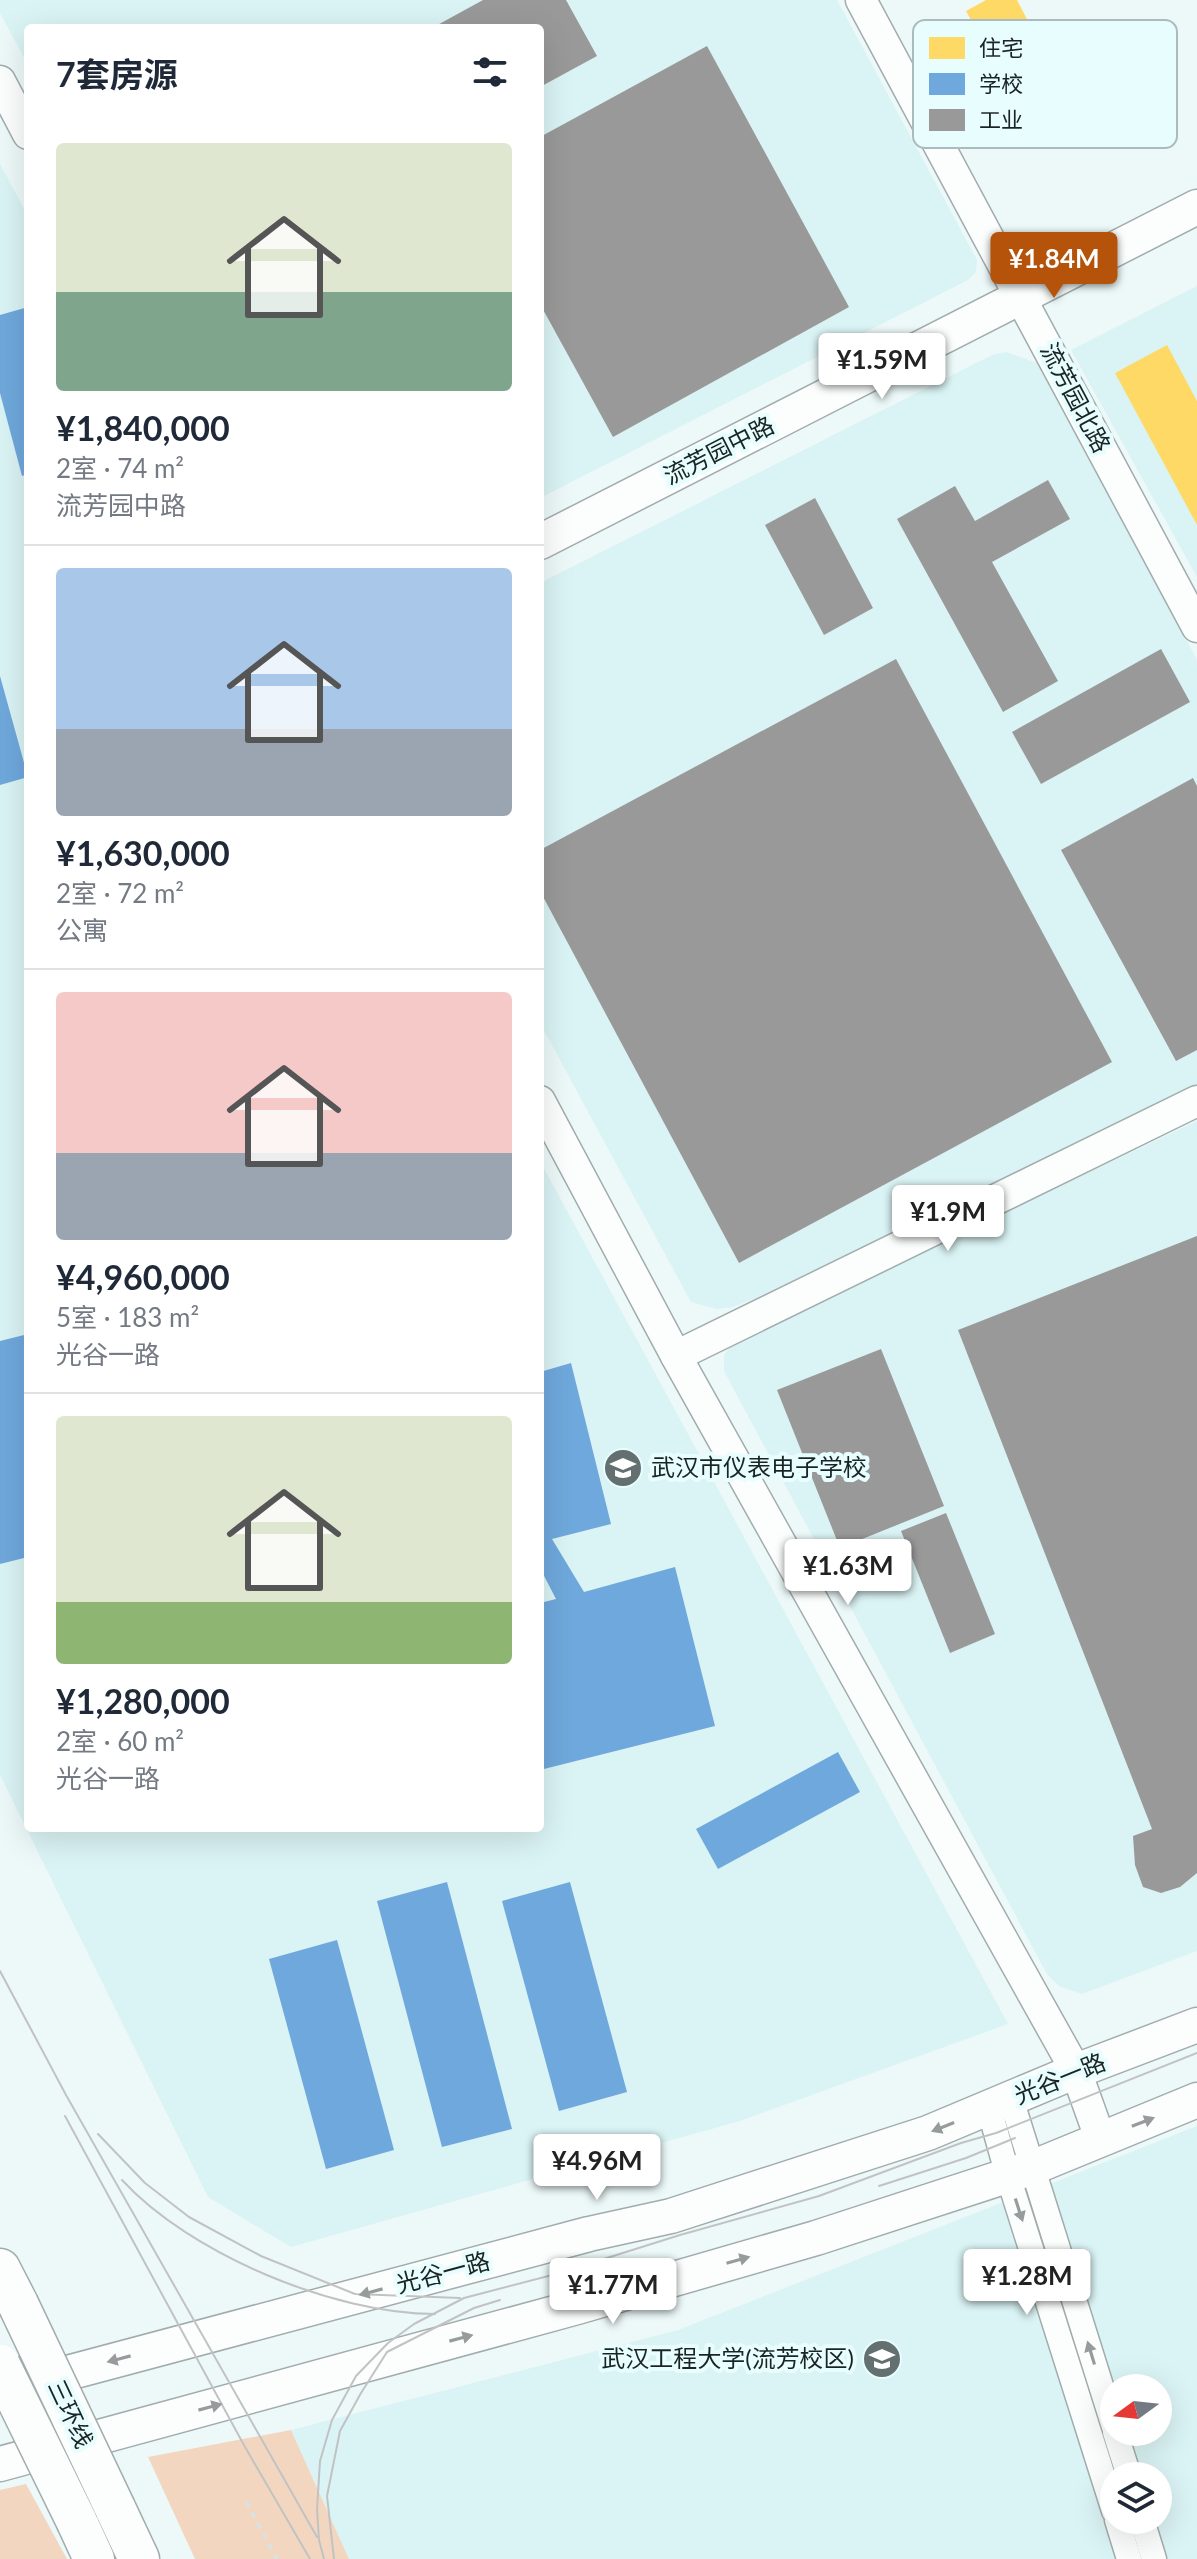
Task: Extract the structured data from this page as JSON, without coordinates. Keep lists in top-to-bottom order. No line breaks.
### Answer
{"streets":{"highway":["三环线"],"main road":["流芳园中路","光谷一路"],"street":["流芳园北路"]},"crossings":[["流芳园北路","流芳园中路"]],"places":{"school or university":["武汉市仪表电子学校","武汉工程大学(流芳校区)"]},"legend":["住宅","学校","工业"],"north":"left","page":{"heading":"7套房源","list":[{"name":"¥1,840,000","note":"2室 · 74 m² · 流芳园中路"},{"name":"¥1,630,000","note":"2室 · 72 m² · 公寓"},{"name":"¥4,960,000","note":"5室 · 183 m² · 光谷一路"},{"name":"¥1,280,000","note":"2室 · 60 m² · 光谷一路"}],"price":["¥1.84M","¥1.59M","¥1.9M","¥1.63M","¥4.96M","¥1.28M","¥1.77M"]}}
